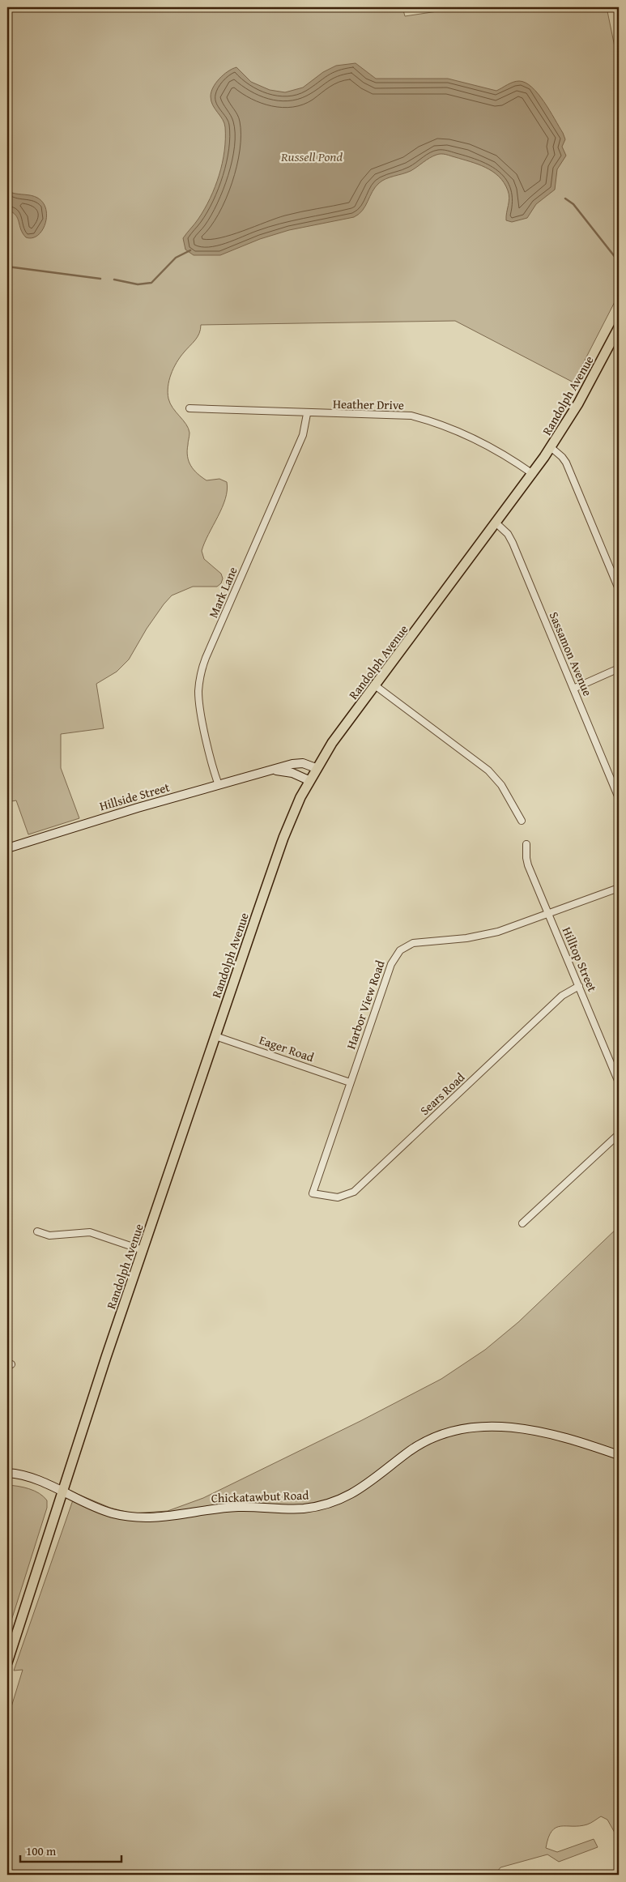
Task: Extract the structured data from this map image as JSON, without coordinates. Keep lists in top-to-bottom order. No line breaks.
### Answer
{"streets":{"main road":["Randolph Avenue","Hillside Street","Chickatawbut Road"],"street":["Heather Drive","Mark Lane","Sassamon Avenue","Hilltop Street","Harbor View Road","Eager Road","Sears Road"]},"crossings":[["Randolph Avenue","Heather Drive"],["Randolph Avenue","Sassamon Avenue"],["Randolph Avenue","Hillside Street"],["Randolph Avenue","Eager Road"],["Randolph Avenue","Chickatawbut Road"],["Heather Drive","Mark Lane"],["Mark Lane","Hillside Street"],["Hilltop Street","Harbor View Road"],["Hilltop Street","Sears Road"],["Harbor View Road","Eager Road"],["Harbor View Road","Sears Road"]],"water":["Russell Pond"],"scale_bar":"100 m"}
